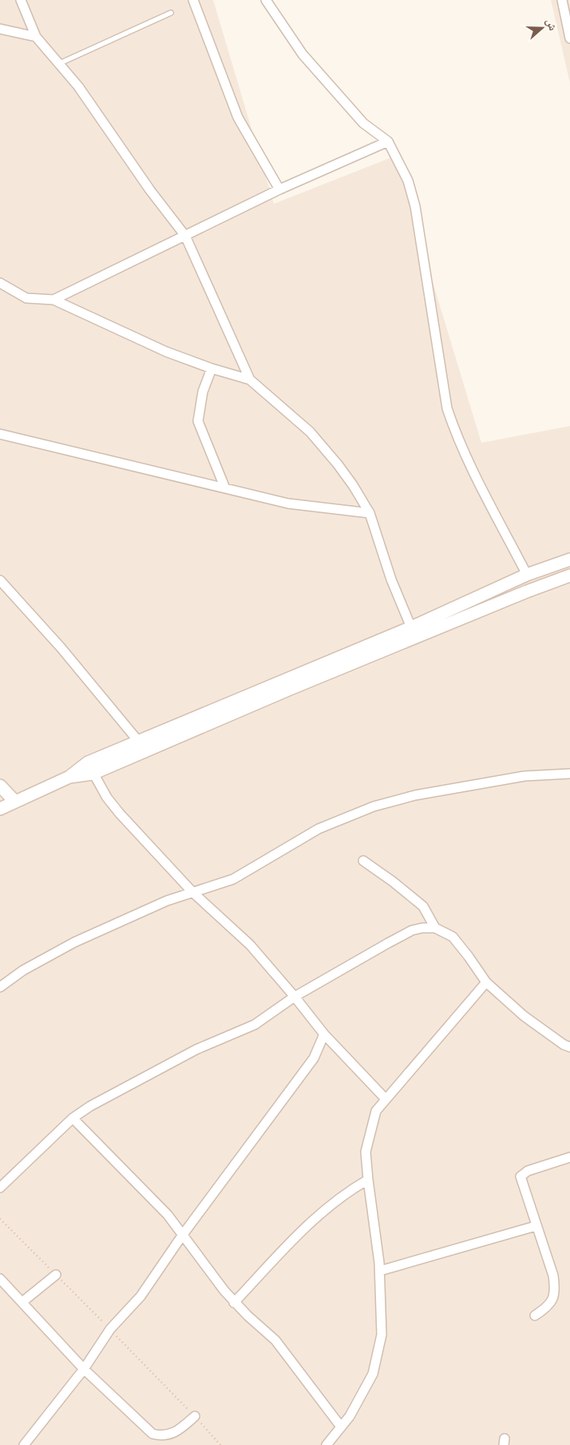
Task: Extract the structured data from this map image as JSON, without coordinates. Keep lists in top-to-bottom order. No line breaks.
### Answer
{"north":"right"}
